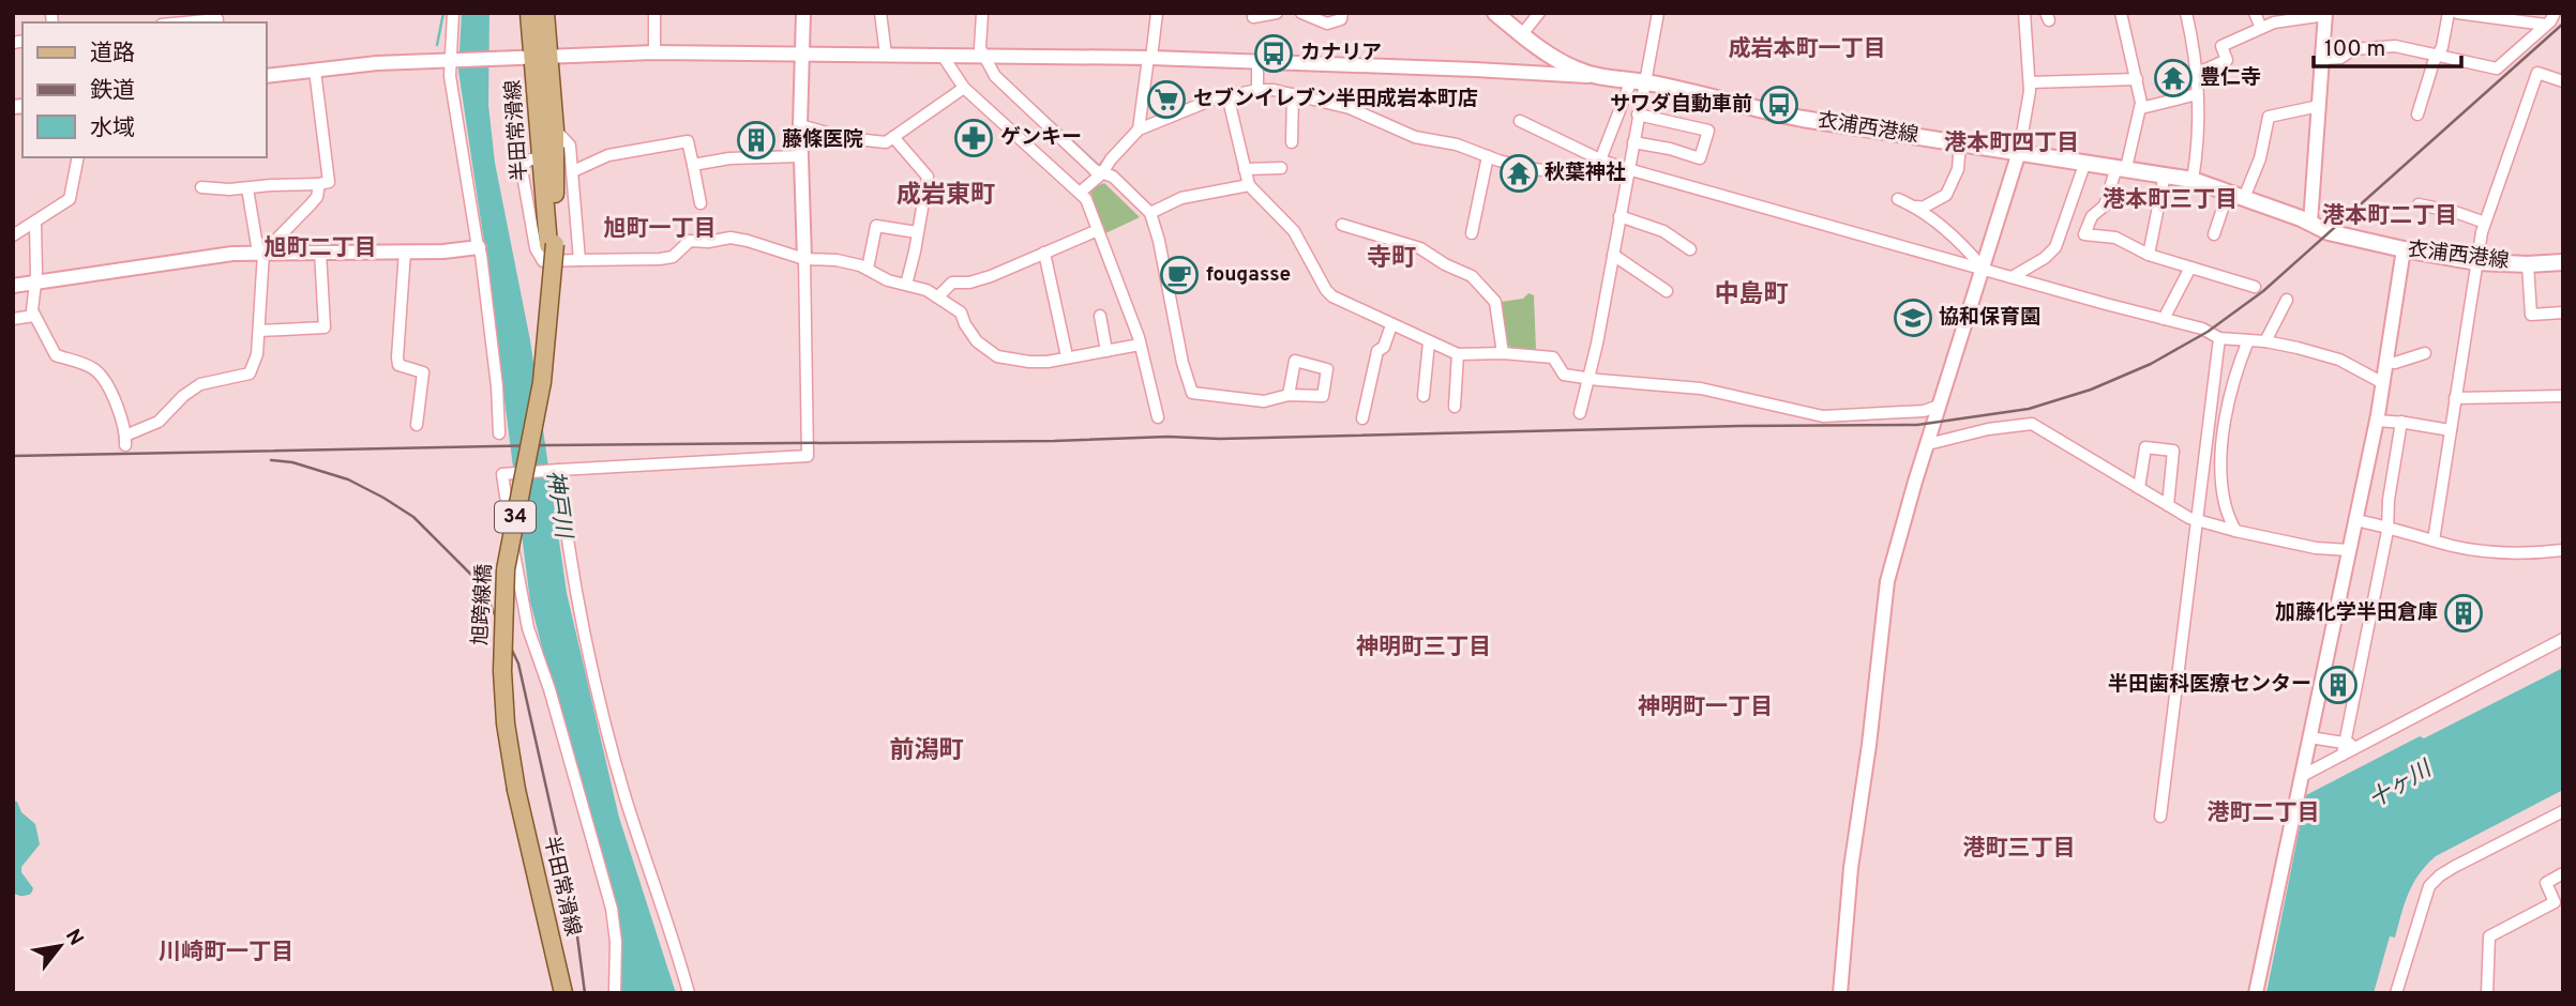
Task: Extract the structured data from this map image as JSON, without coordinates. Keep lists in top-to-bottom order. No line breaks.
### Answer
{"streets":{"main road":["衣浦西港線","半田常滑線","34","旭跨線橋"]},"crossings":[["半田常滑線","旭跨線橋"]],"districts":["成岩本町一丁目","港本町四丁目","成岩東町","港本町三丁目","港本町二丁目","旭町一丁目","旭町二丁目","寺町","中島町","神明町三丁目","神明町一丁目","前潟町","港町二丁目","港町三丁目","川崎町一丁目"],"water":["神戸川","十ヶ川"],"places":{"bus stop":["カナリア","サワダ自動車前"],"temple":["豊仁寺","秋葉神社"],"supermarket":["セブンイレブン半田成岩本町店"],"pharmacy":["ゲンキー"],"building":["藤條医院","加藤化学半田倉庫","半田歯科医療センター"],"cafe":["fougasse"],"school or university":["協和保育園"]},"legend":["道路","鉄道","水域"],"scale_bar":"100 m","north":"top right"}
